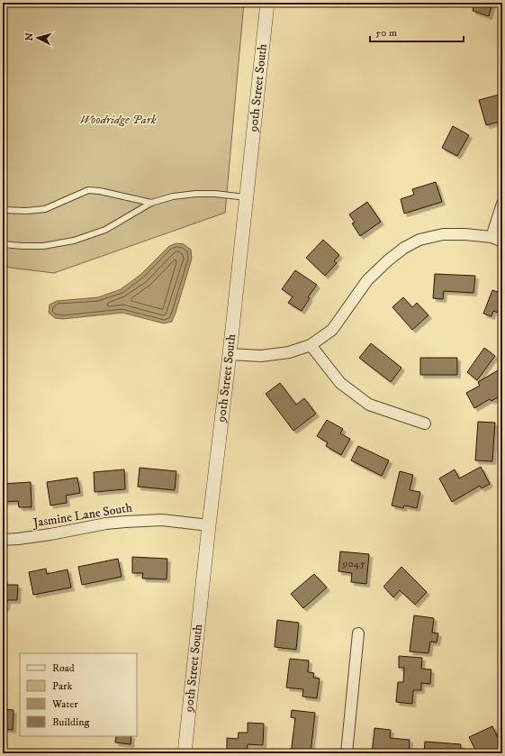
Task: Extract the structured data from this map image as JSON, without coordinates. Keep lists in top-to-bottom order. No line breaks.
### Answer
{"streets":{"street":["90th Street South","Jasmine Lane South"]},"crossings":[["90th Street South","Jasmine Lane South"]],"parks":["Woodridge Park"],"house_numbers":["9045"],"legend":["Road","Park","Water","Building"],"scale_bar":"50 m","north":"left"}
